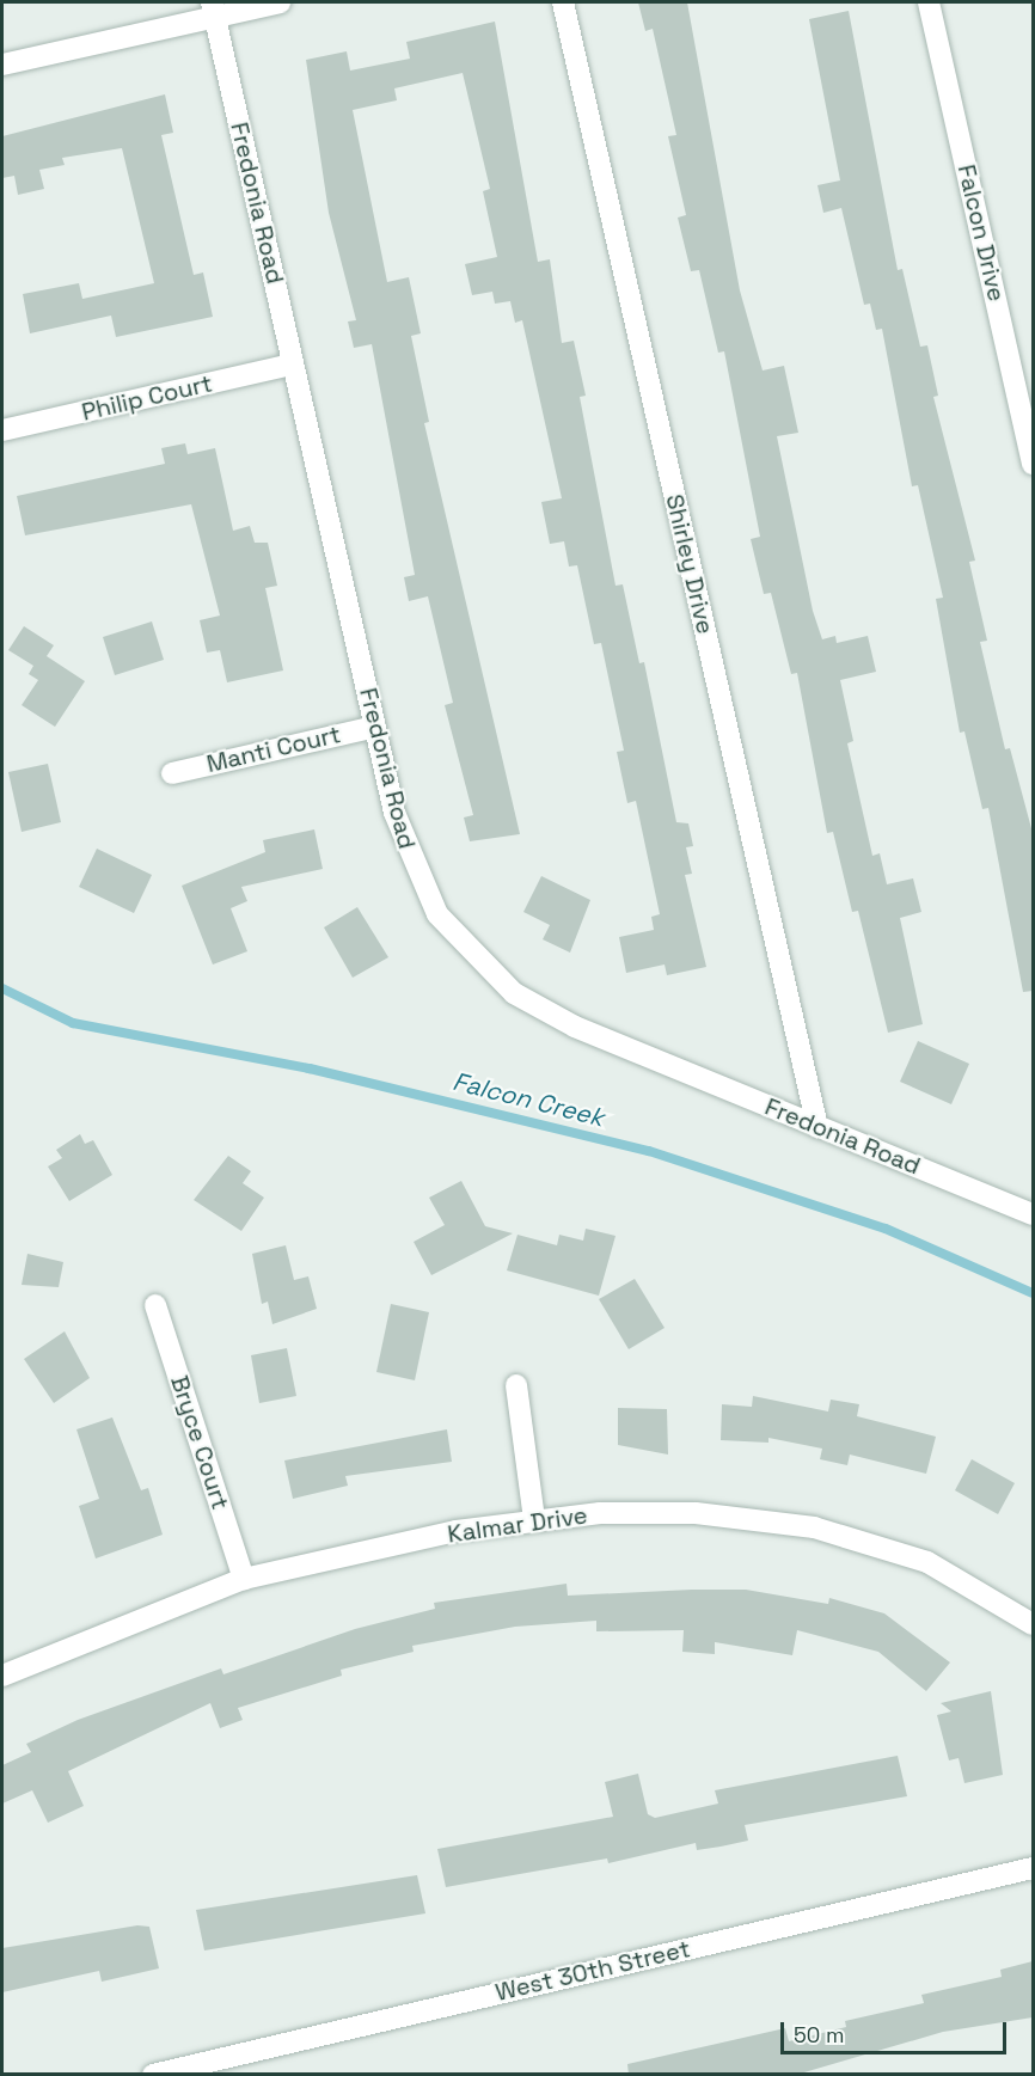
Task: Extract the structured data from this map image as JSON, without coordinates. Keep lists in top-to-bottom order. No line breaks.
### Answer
{"streets":{"street":["Fredonia Road","Falcon Drive","Philip Court","Shirley Drive","Manti Court","Bryce Court","Kalmar Drive","West 30th Street"]},"crossings":[["Fredonia Road","Philip Court"],["Fredonia Road","Shirley Drive"],["Fredonia Road","Manti Court"],["Bryce Court","Kalmar Drive"]],"water":["Falcon Creek"],"scale_bar":"50 m"}
